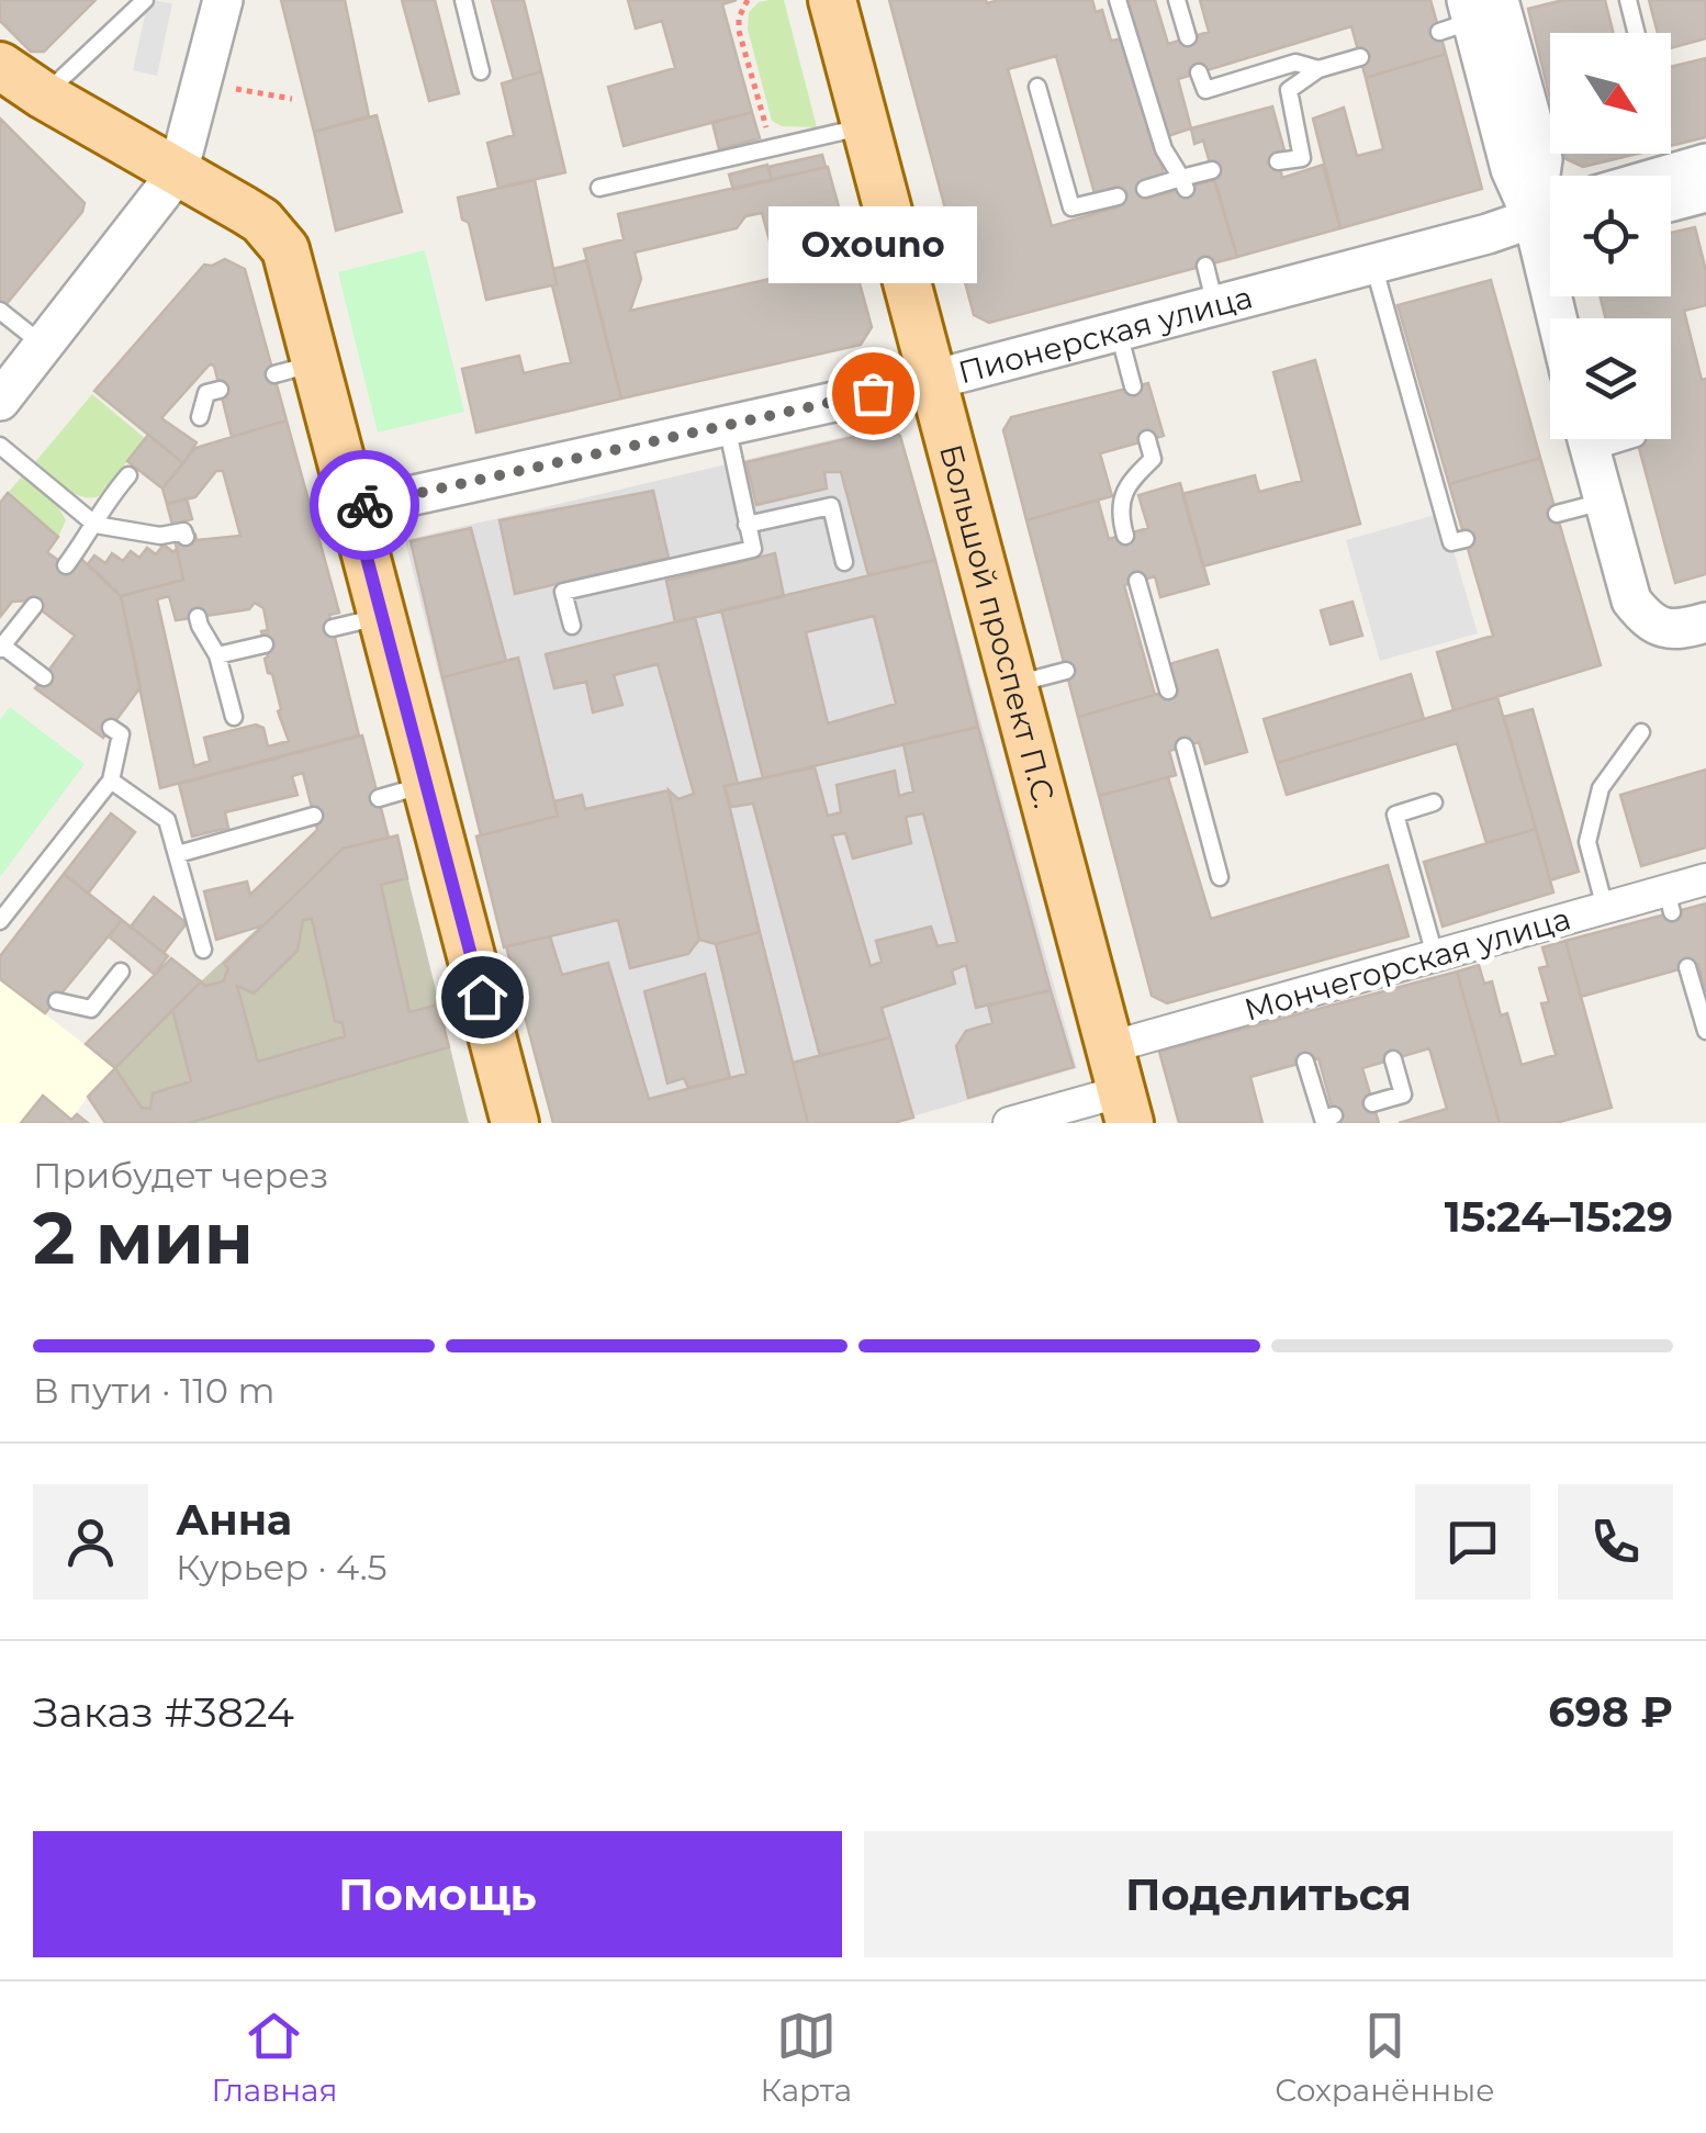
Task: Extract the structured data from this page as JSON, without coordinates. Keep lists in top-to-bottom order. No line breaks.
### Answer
{"streets":{"main road":["Большой проспект П.С."],"street":["Пионерская улица","Мончегорская улица"]},"crossings":[["Пионерская улица","Большой проспект П.С."],["Большой проспект П.С.","Мончегорская улица"]],"places":["Oxouno"],"north":"bottom right","page":{"bubble":"Oxouno","heading":["2 мин","Прибудет через","15:24–15:29"],"panel":["Анна","Курьер · 4.5","Заказ #3824","698 ₽"],"bar":"В пути · 110 m","buttons":["Помощь","Поделиться"],"tabs":["Главная","Карта","Сохранённые"]}}
